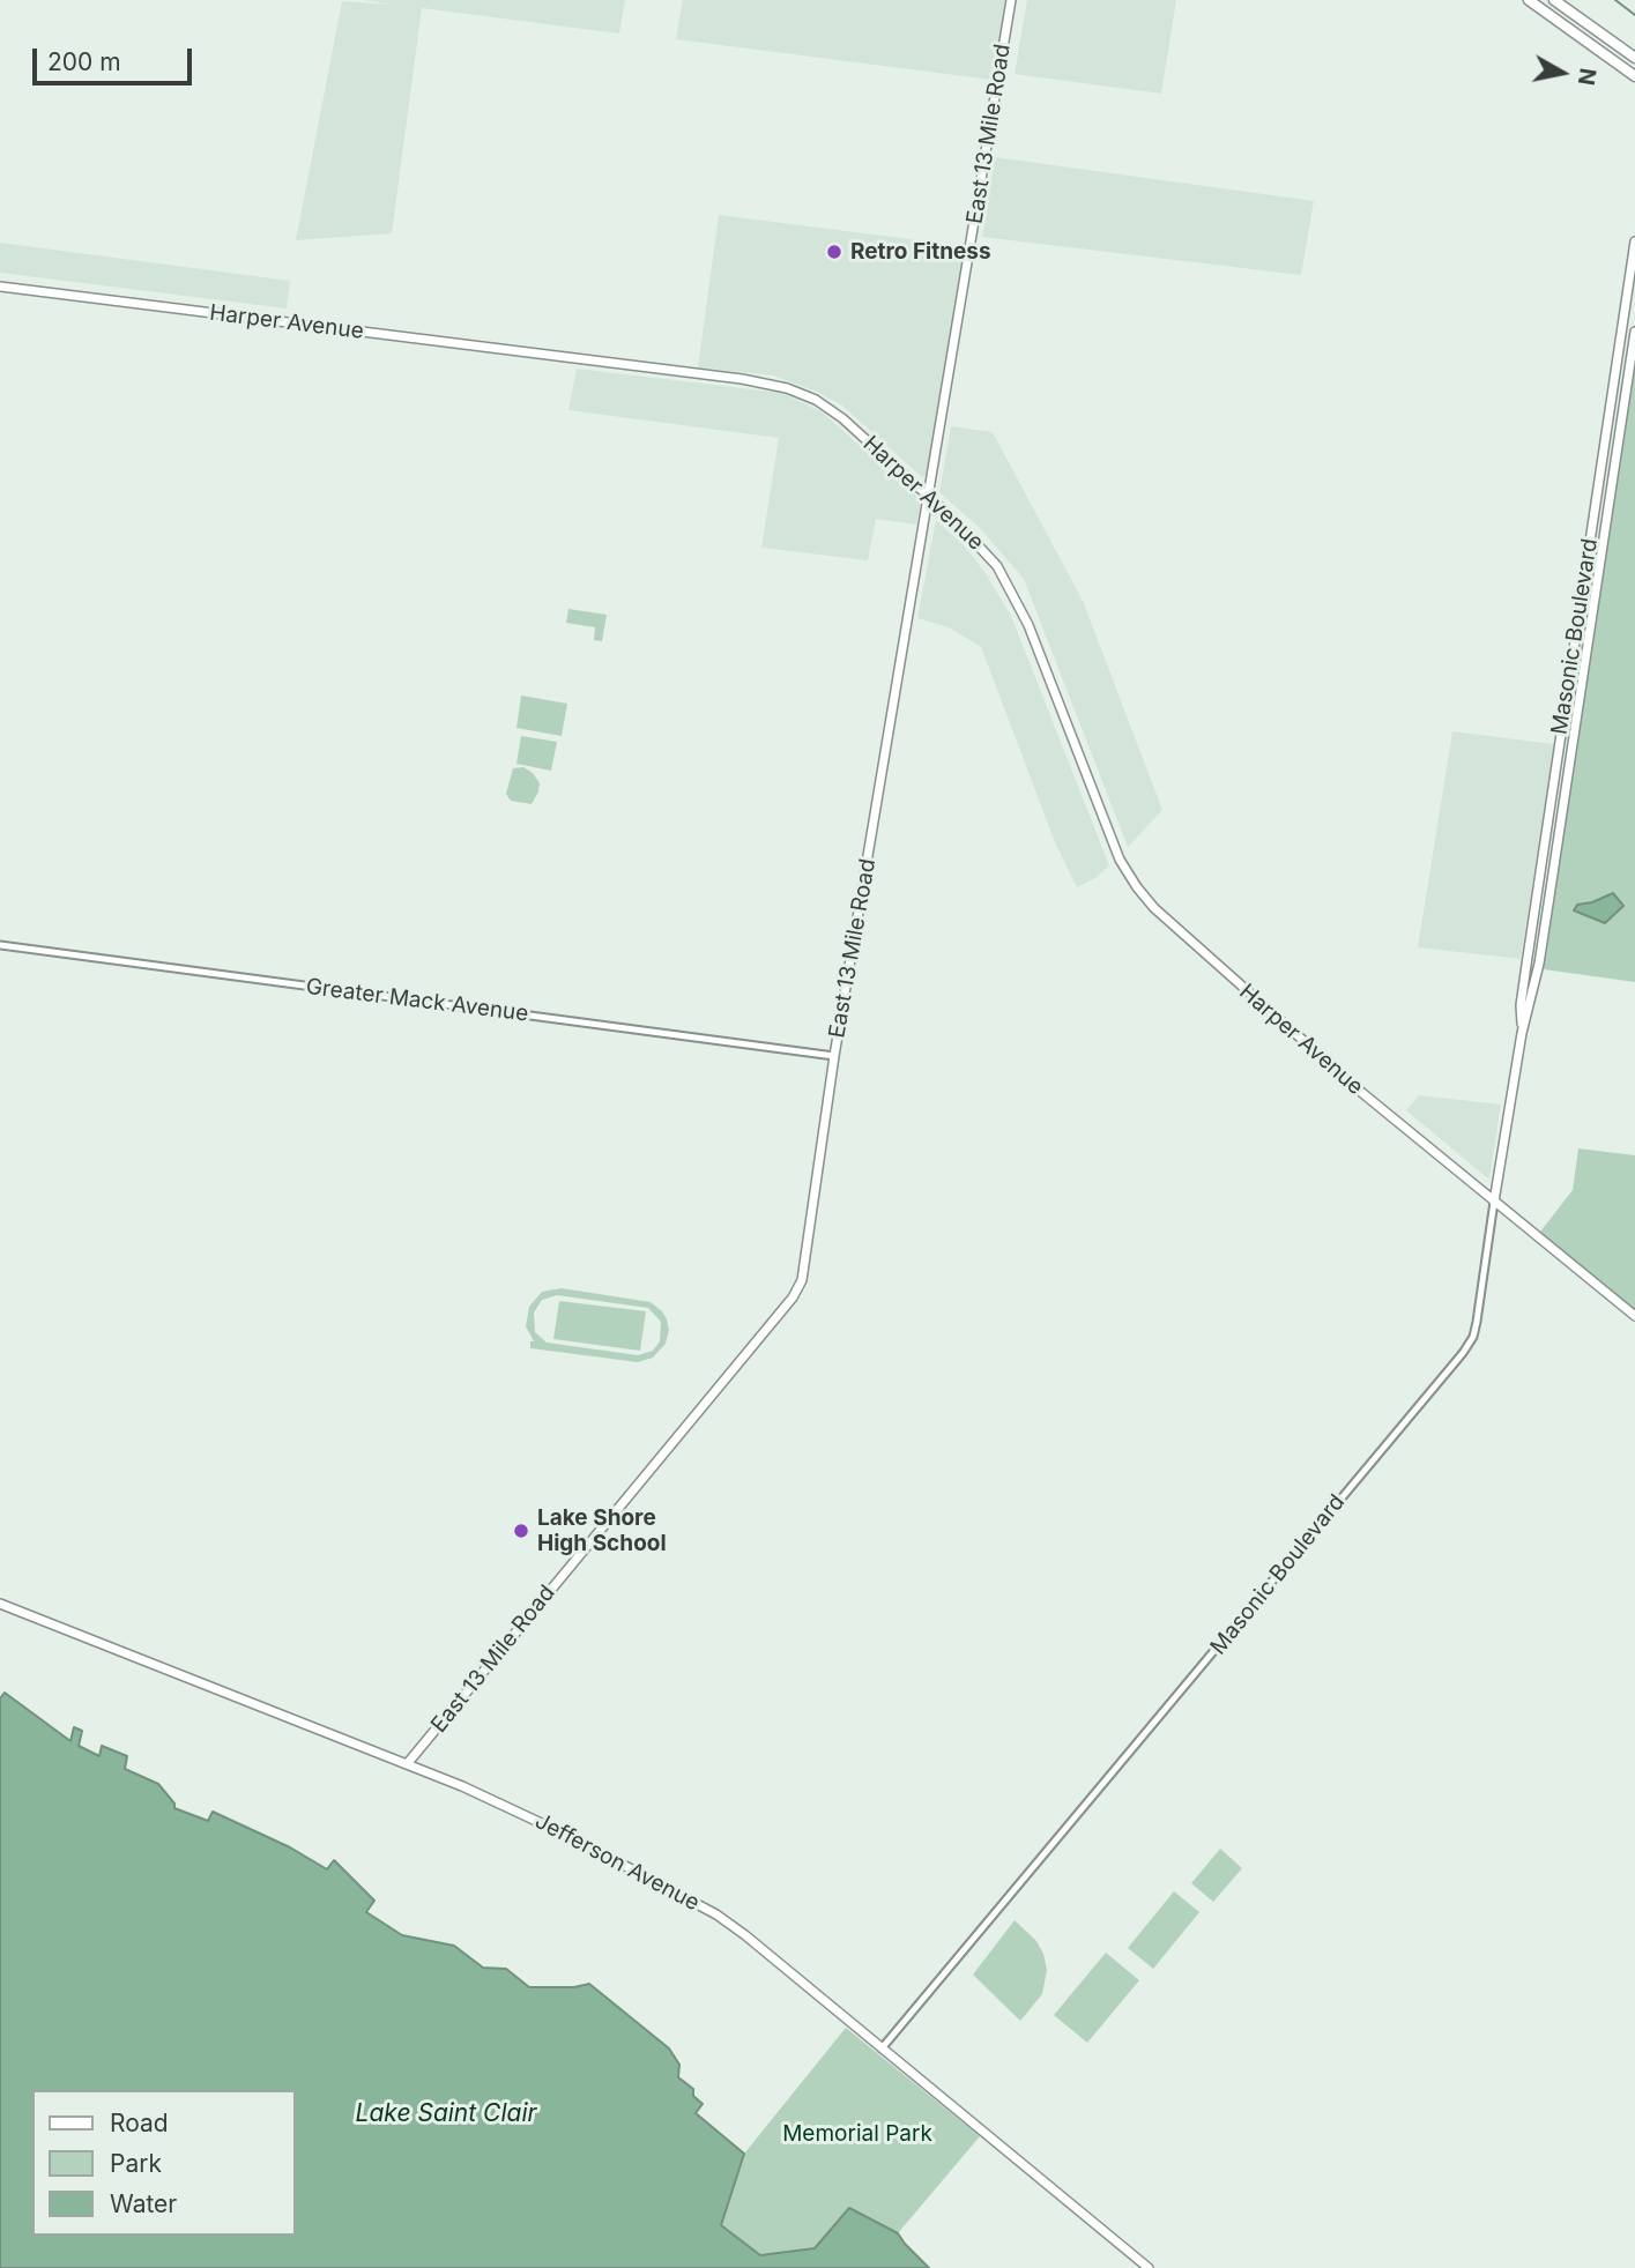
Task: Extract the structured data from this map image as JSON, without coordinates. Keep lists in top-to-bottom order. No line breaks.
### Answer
{"streets":{"main road":["East 13 Mile Road","Harper Avenue","Masonic Boulevard","Jefferson Avenue"],"street":["Greater Mack Avenue"]},"crossings":[["East 13 Mile Road","Harper Avenue"],["East 13 Mile Road","Greater Mack Avenue"],["East 13 Mile Road","Jefferson Avenue"],["Harper Avenue","Masonic Boulevard"],["Masonic Boulevard","Jefferson Avenue"]],"water":["Lake Saint Clair"],"parks":["Memorial Park"],"places":["Retro Fitness","Lake Shore High School"],"legend":["Road","Park","Water"],"scale_bar":"200 m","north":"right"}
